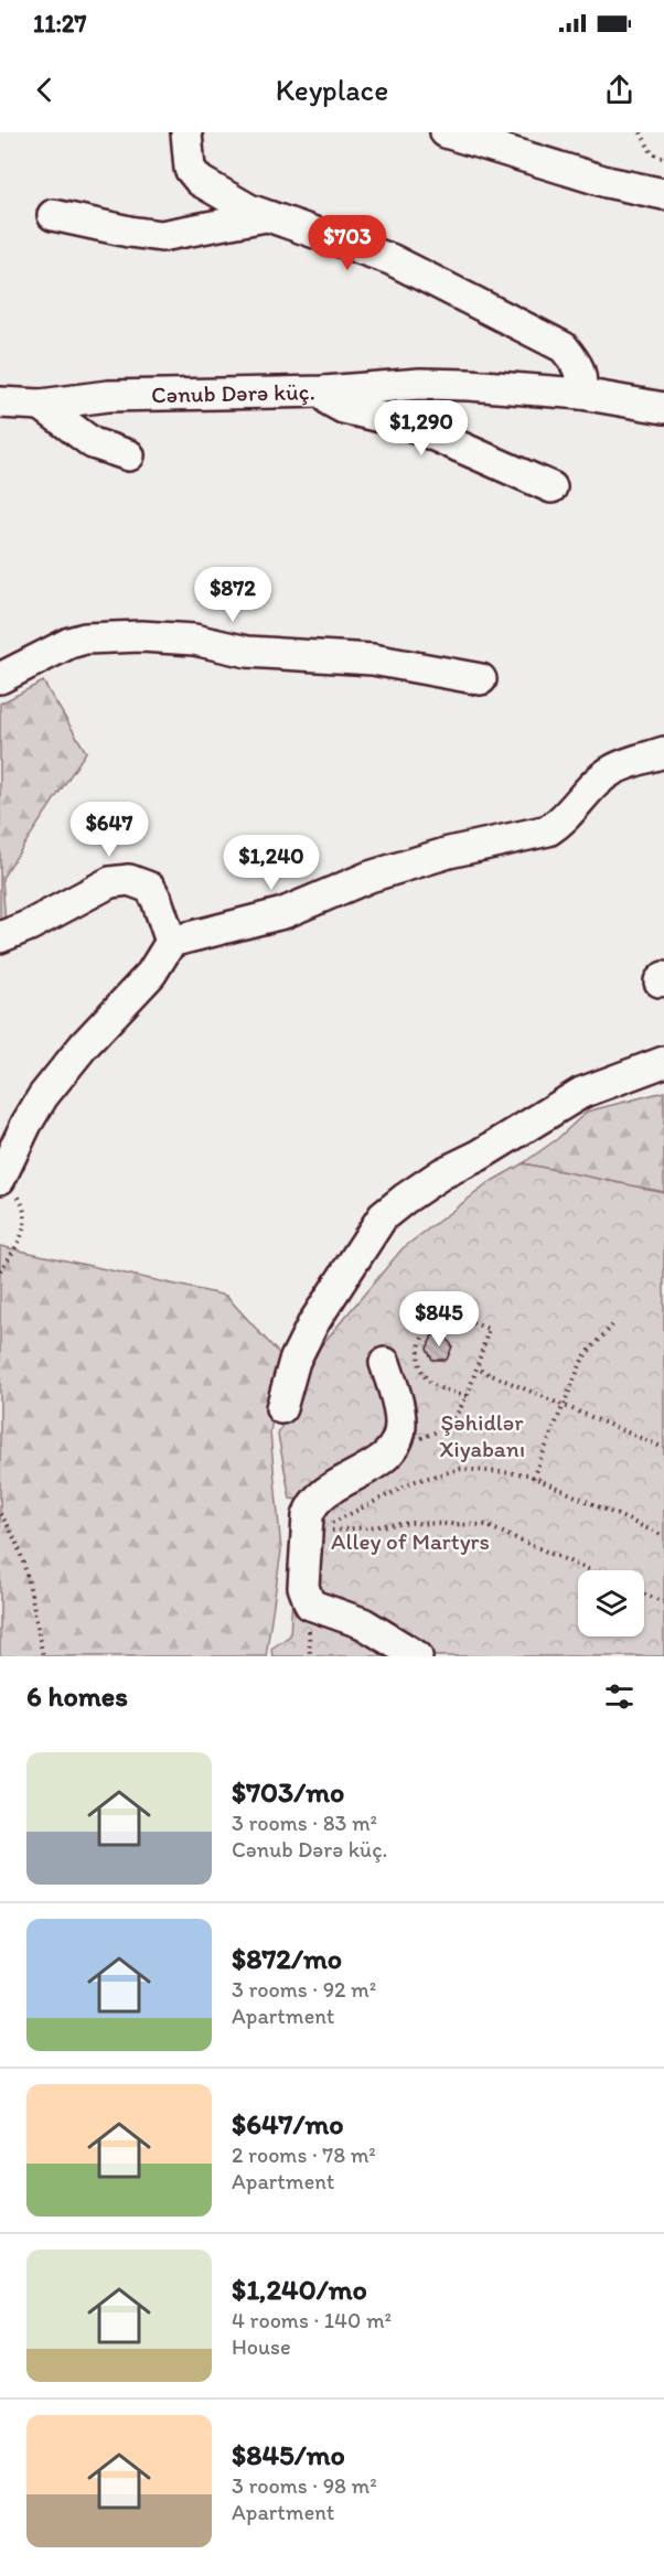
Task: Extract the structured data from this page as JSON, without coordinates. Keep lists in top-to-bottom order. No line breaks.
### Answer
{"streets":{"street":["Cənub Dərə küç."]},"parks":["Şəhidlər Xiyabanı","Alley of Martyrs"],"page":{"status":"11:27","header":"Keyplace","price":["$703","$1,290","$872","$647","$1,240","$845"],"heading":"6 homes","list":[{"name":"$703/mo","note":"3 rooms · 83 m² · Cənub Dərə küç."},{"name":"$872/mo","note":"3 rooms · 92 m² · Apartment"},{"name":"$647/mo","note":"2 rooms · 78 m² · Apartment"},{"name":"$1,240/mo","note":"4 rooms · 140 m² · House"},{"name":"$845/mo","note":"3 rooms · 98 m² · Apartment"}]}}
